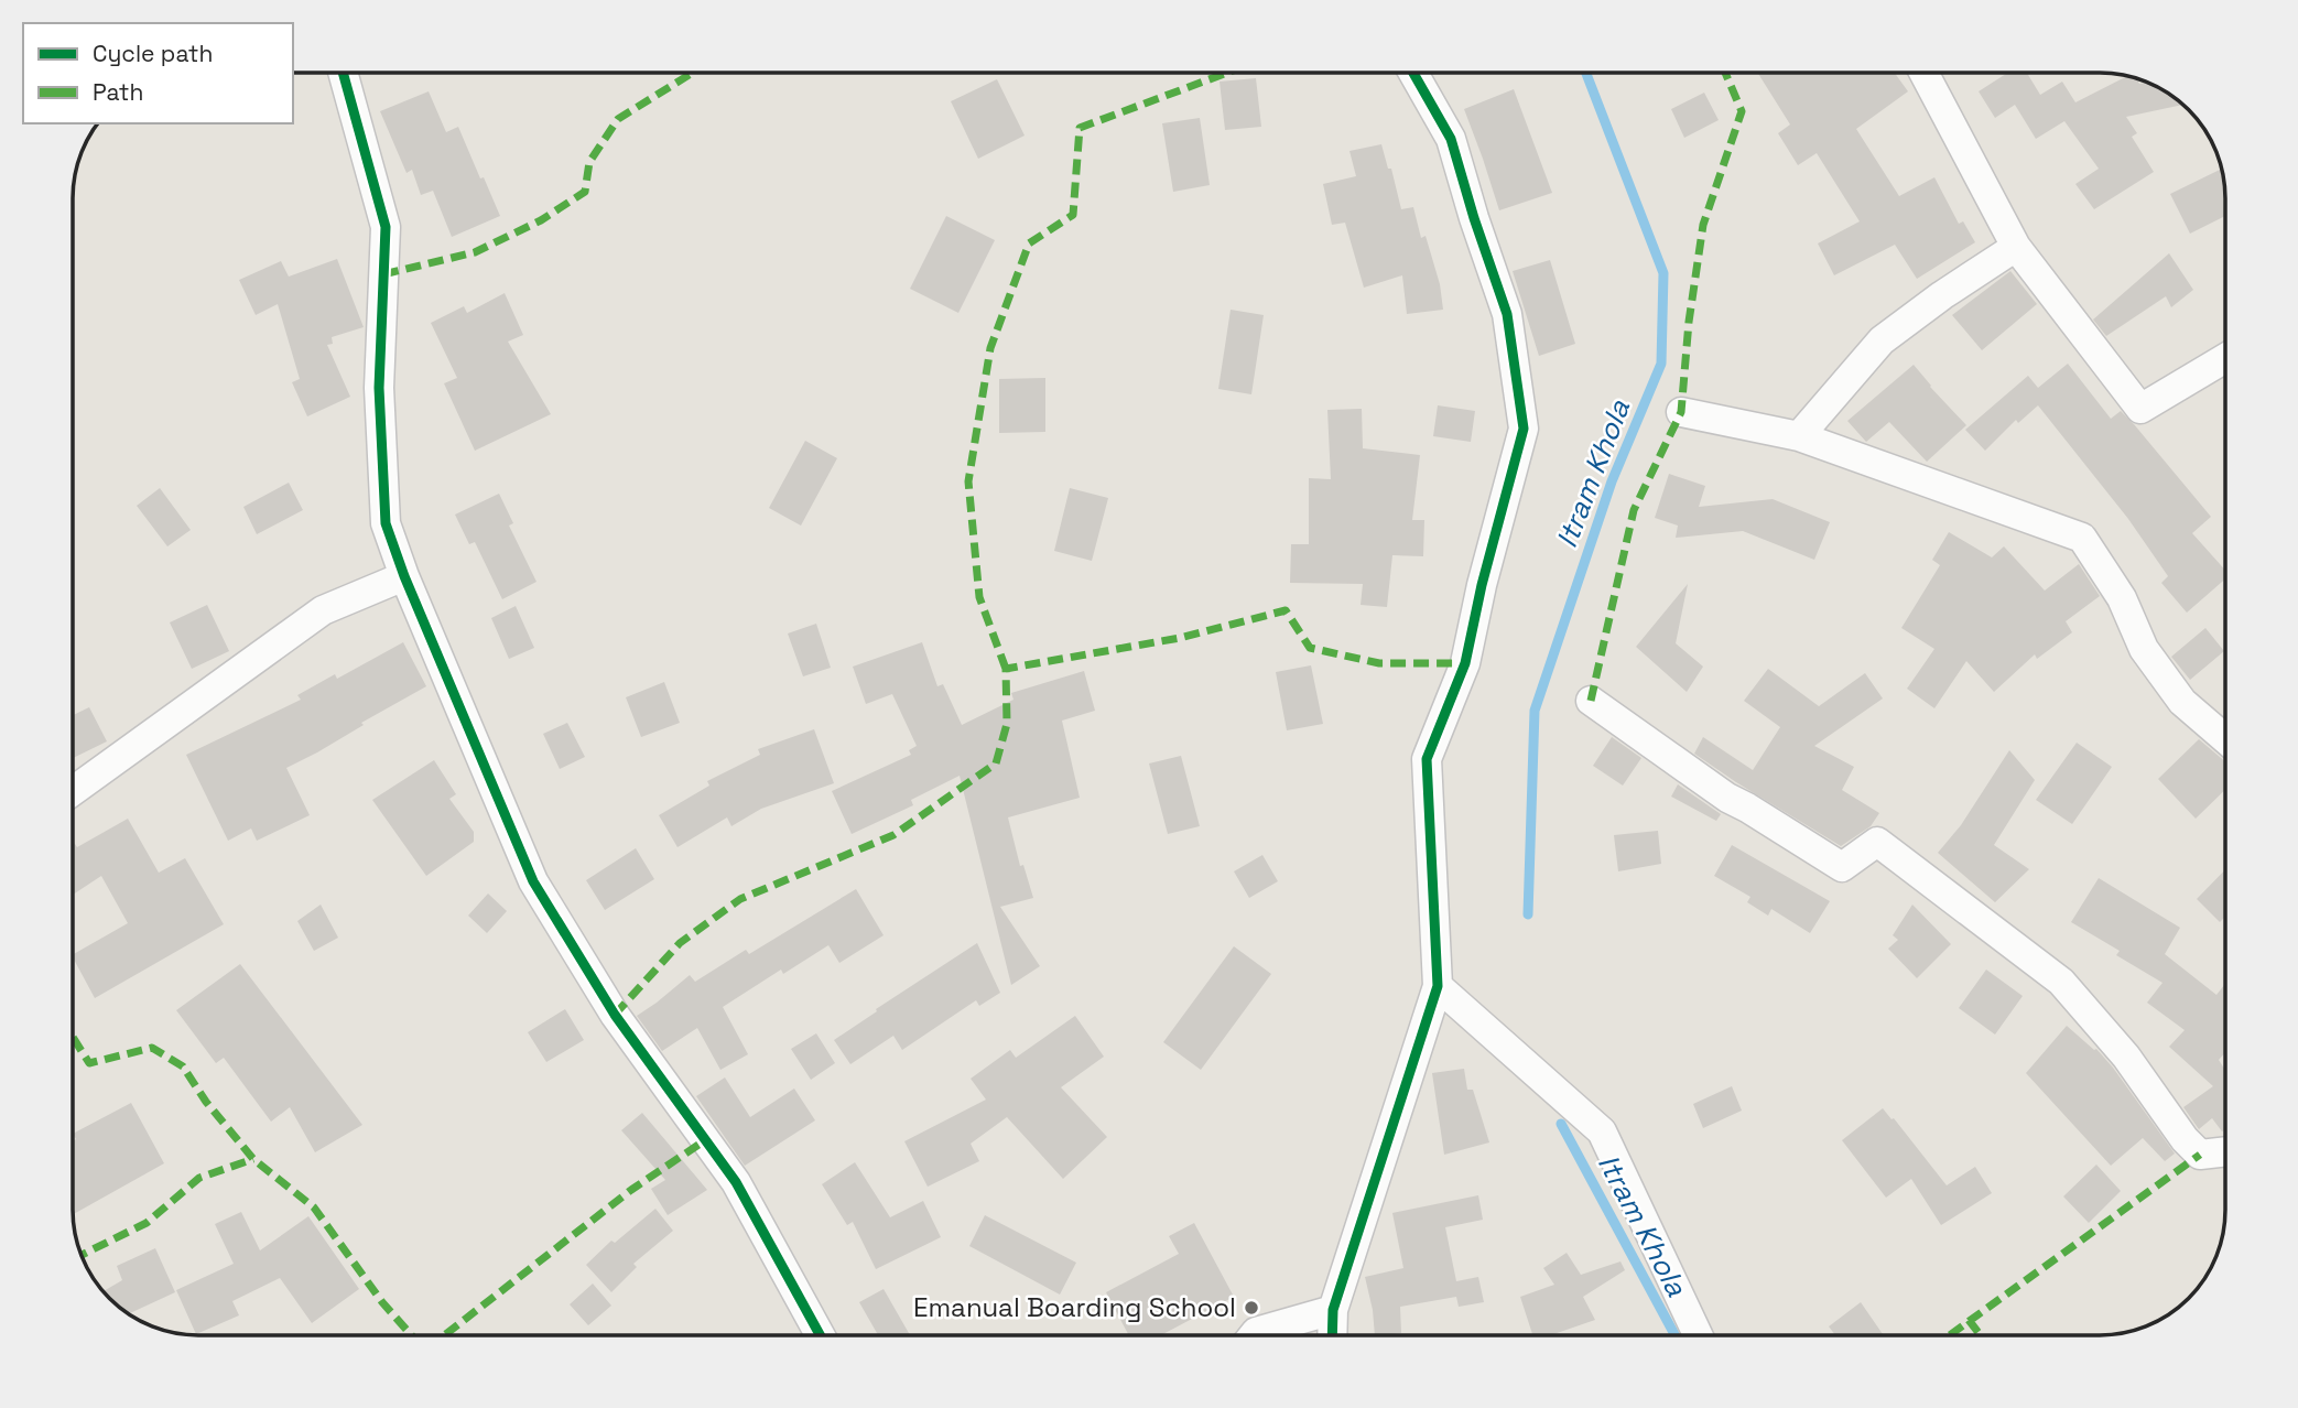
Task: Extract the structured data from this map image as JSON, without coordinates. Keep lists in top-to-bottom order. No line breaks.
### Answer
{"water":["Itram Khola"],"places":["Emanual Boarding School"],"legend":["Cycle path","Path"]}
